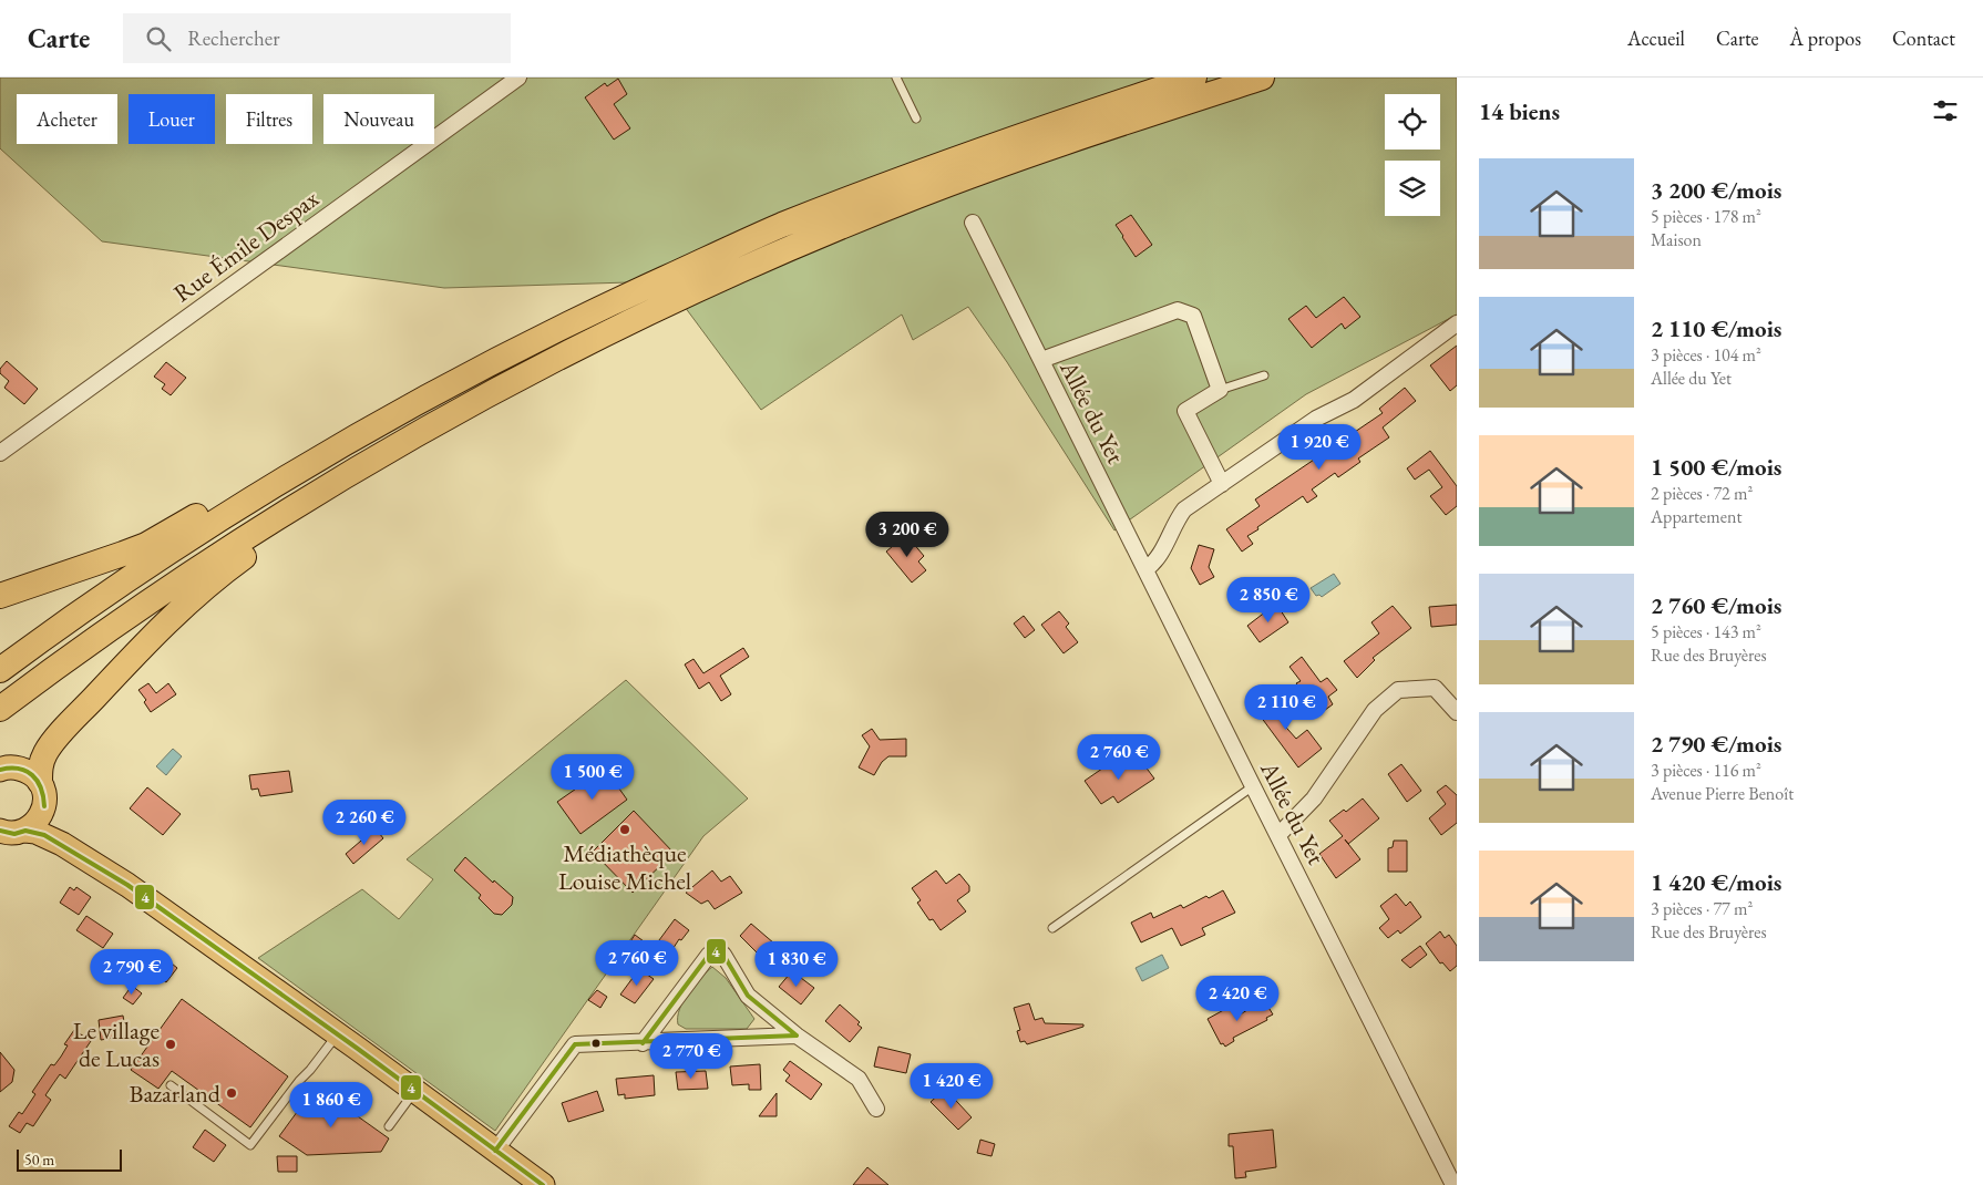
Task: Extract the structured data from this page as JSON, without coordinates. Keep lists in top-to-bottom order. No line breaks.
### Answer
{"streets":{"street":["Rue Émile Despax","Allée du Yet"]},"places":["Médiathèque Louise Michel","Le village de Lucas","Bazarland"],"lines":["transit line 4"],"scale_bar":"50 m","page":{"header":"Carte","search":"Rechercher","nav":["Accueil","Carte","À propos","Contact"],"heading":"14 biens","chip":["Acheter","Louer","Filtres","Nouveau"],"list":[{"name":"3 200 €/mois","note":"5 pièces · 178 m² · Maison"},{"name":"2 110 €/mois","note":"3 pièces · 104 m² · Allée du Yet"},{"name":"1 500 €/mois","note":"2 pièces · 72 m² · Appartement"},{"name":"2 760 €/mois","note":"5 pièces · 143 m² · Rue des Bruyères"},{"name":"2 790 €/mois","note":"3 pièces · 116 m² · Avenue Pierre Benoît"},{"name":"1 420 €/mois","note":"3 pièces · 77 m² · Rue des Bruyères"}],"price":["1 920 €","3 200 €","2 850 €","2 110 €","2 760 €","1 500 €","2 260 €","2 760 €","1 830 €","2 790 €","2 420 €","2 770 €","1 420 €","1 860 €"],"scale":"50 m"}}
